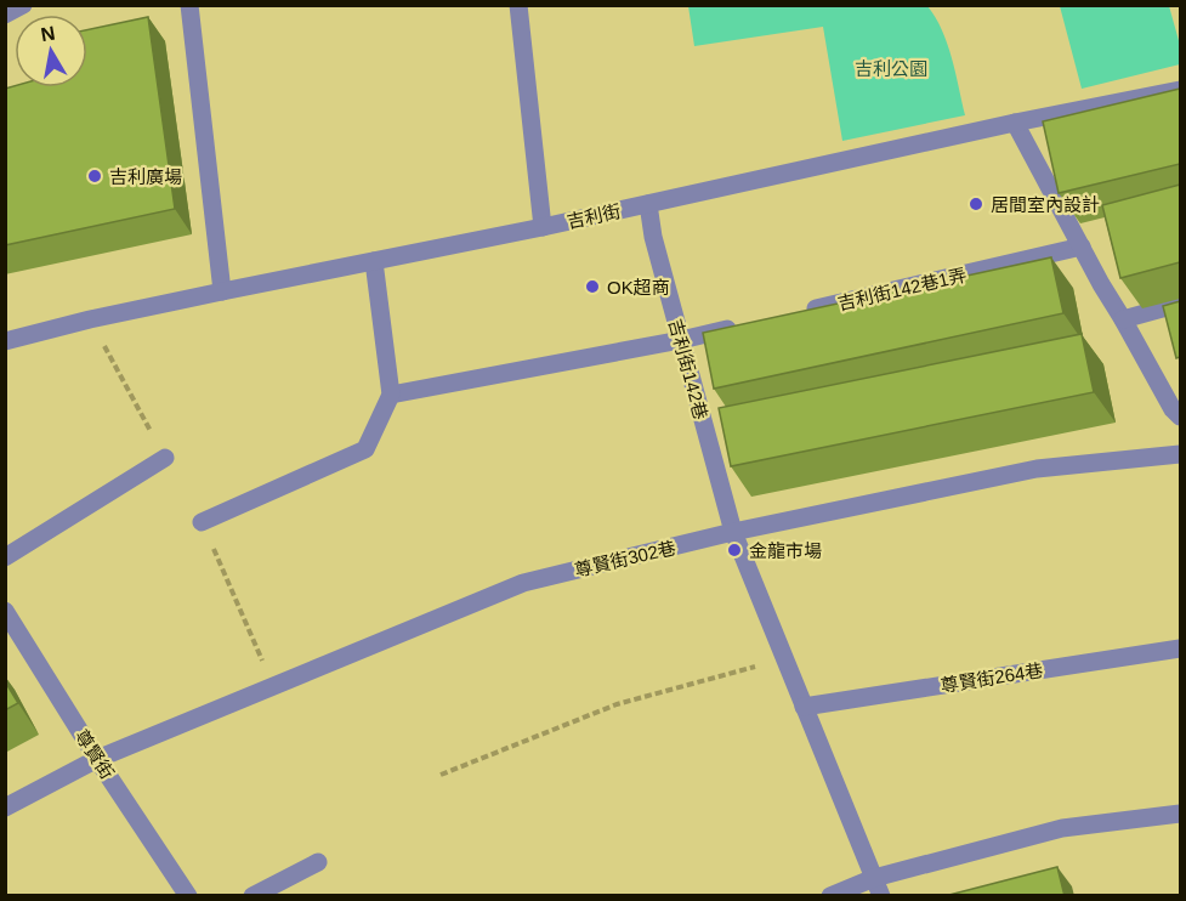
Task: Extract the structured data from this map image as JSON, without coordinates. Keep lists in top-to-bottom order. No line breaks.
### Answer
{"streets":{"street":["吉利街","吉利街142巷1弄","吉利街142巷","尊賢街302巷","尊賢街264巷","尊賢街"]},"crossings":[["吉利街","吉利街142巷"],["吉利街142巷","尊賢街302巷"],["尊賢街302巷","尊賢街"]],"parks":["吉利公園"],"places":["吉利廣場","居間室內設計","OK超商","金龍市場"],"north":"top"}
